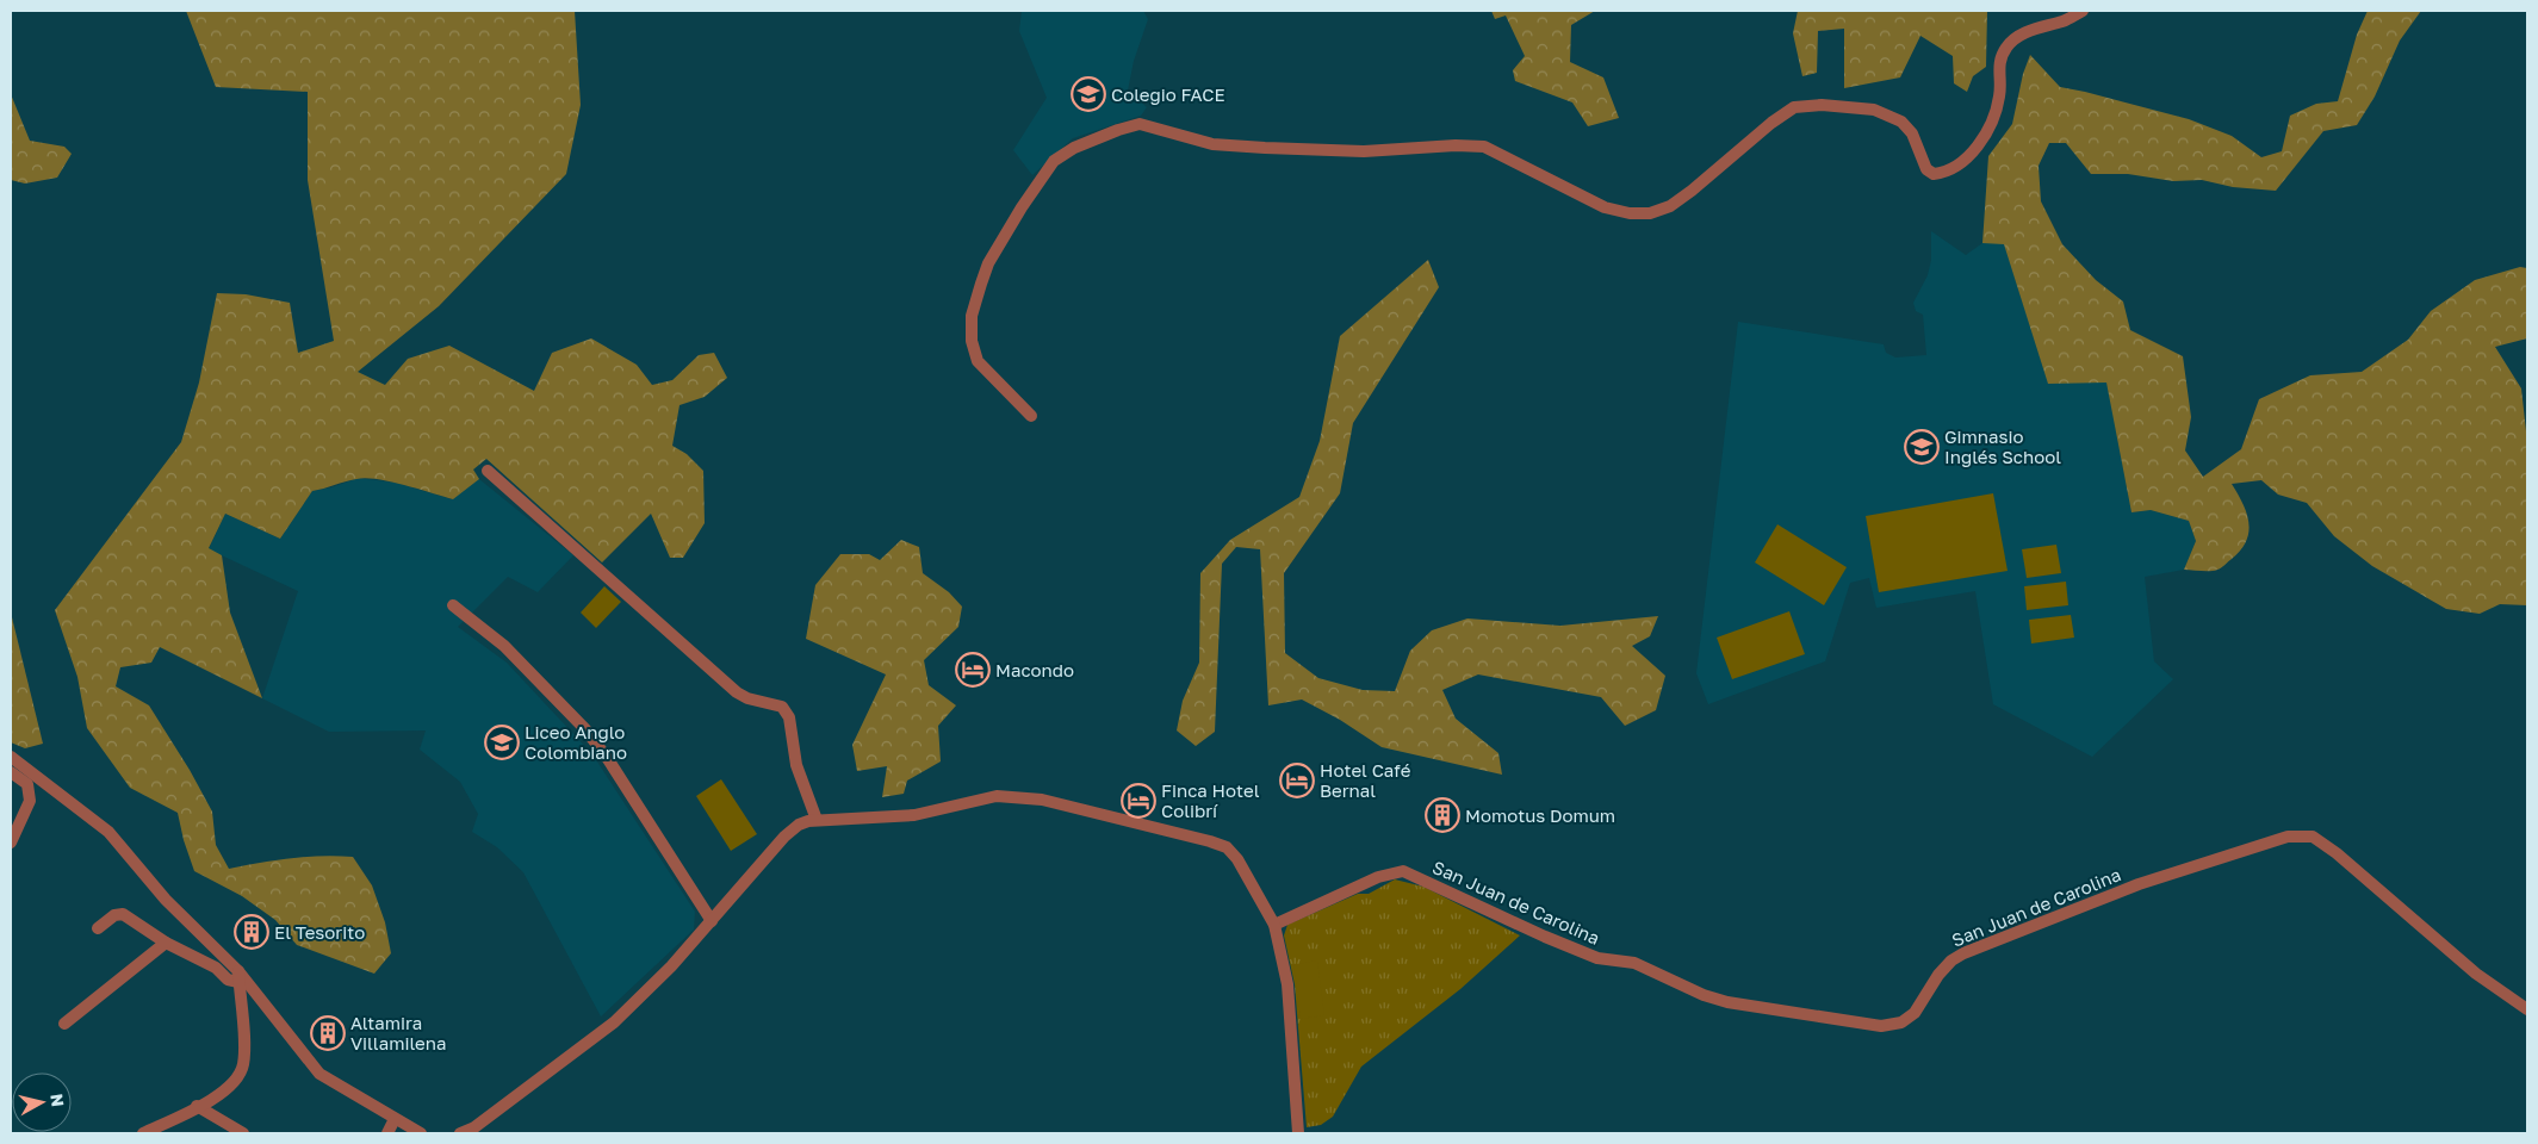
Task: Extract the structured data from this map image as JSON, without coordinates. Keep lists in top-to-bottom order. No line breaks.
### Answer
{"streets":{"street":["San Juan de Carolina"]},"places":{"school or university":["Colegio FACE","Gimnasio Inglés School","Liceo Anglo Colombiano"],"hotel":["Macondo","Hotel Café Bernal","Finca Hotel Colibrí"],"building":["Momotus Domum","El Tesorito","Altamira Villamilena"]},"north":"right"}
